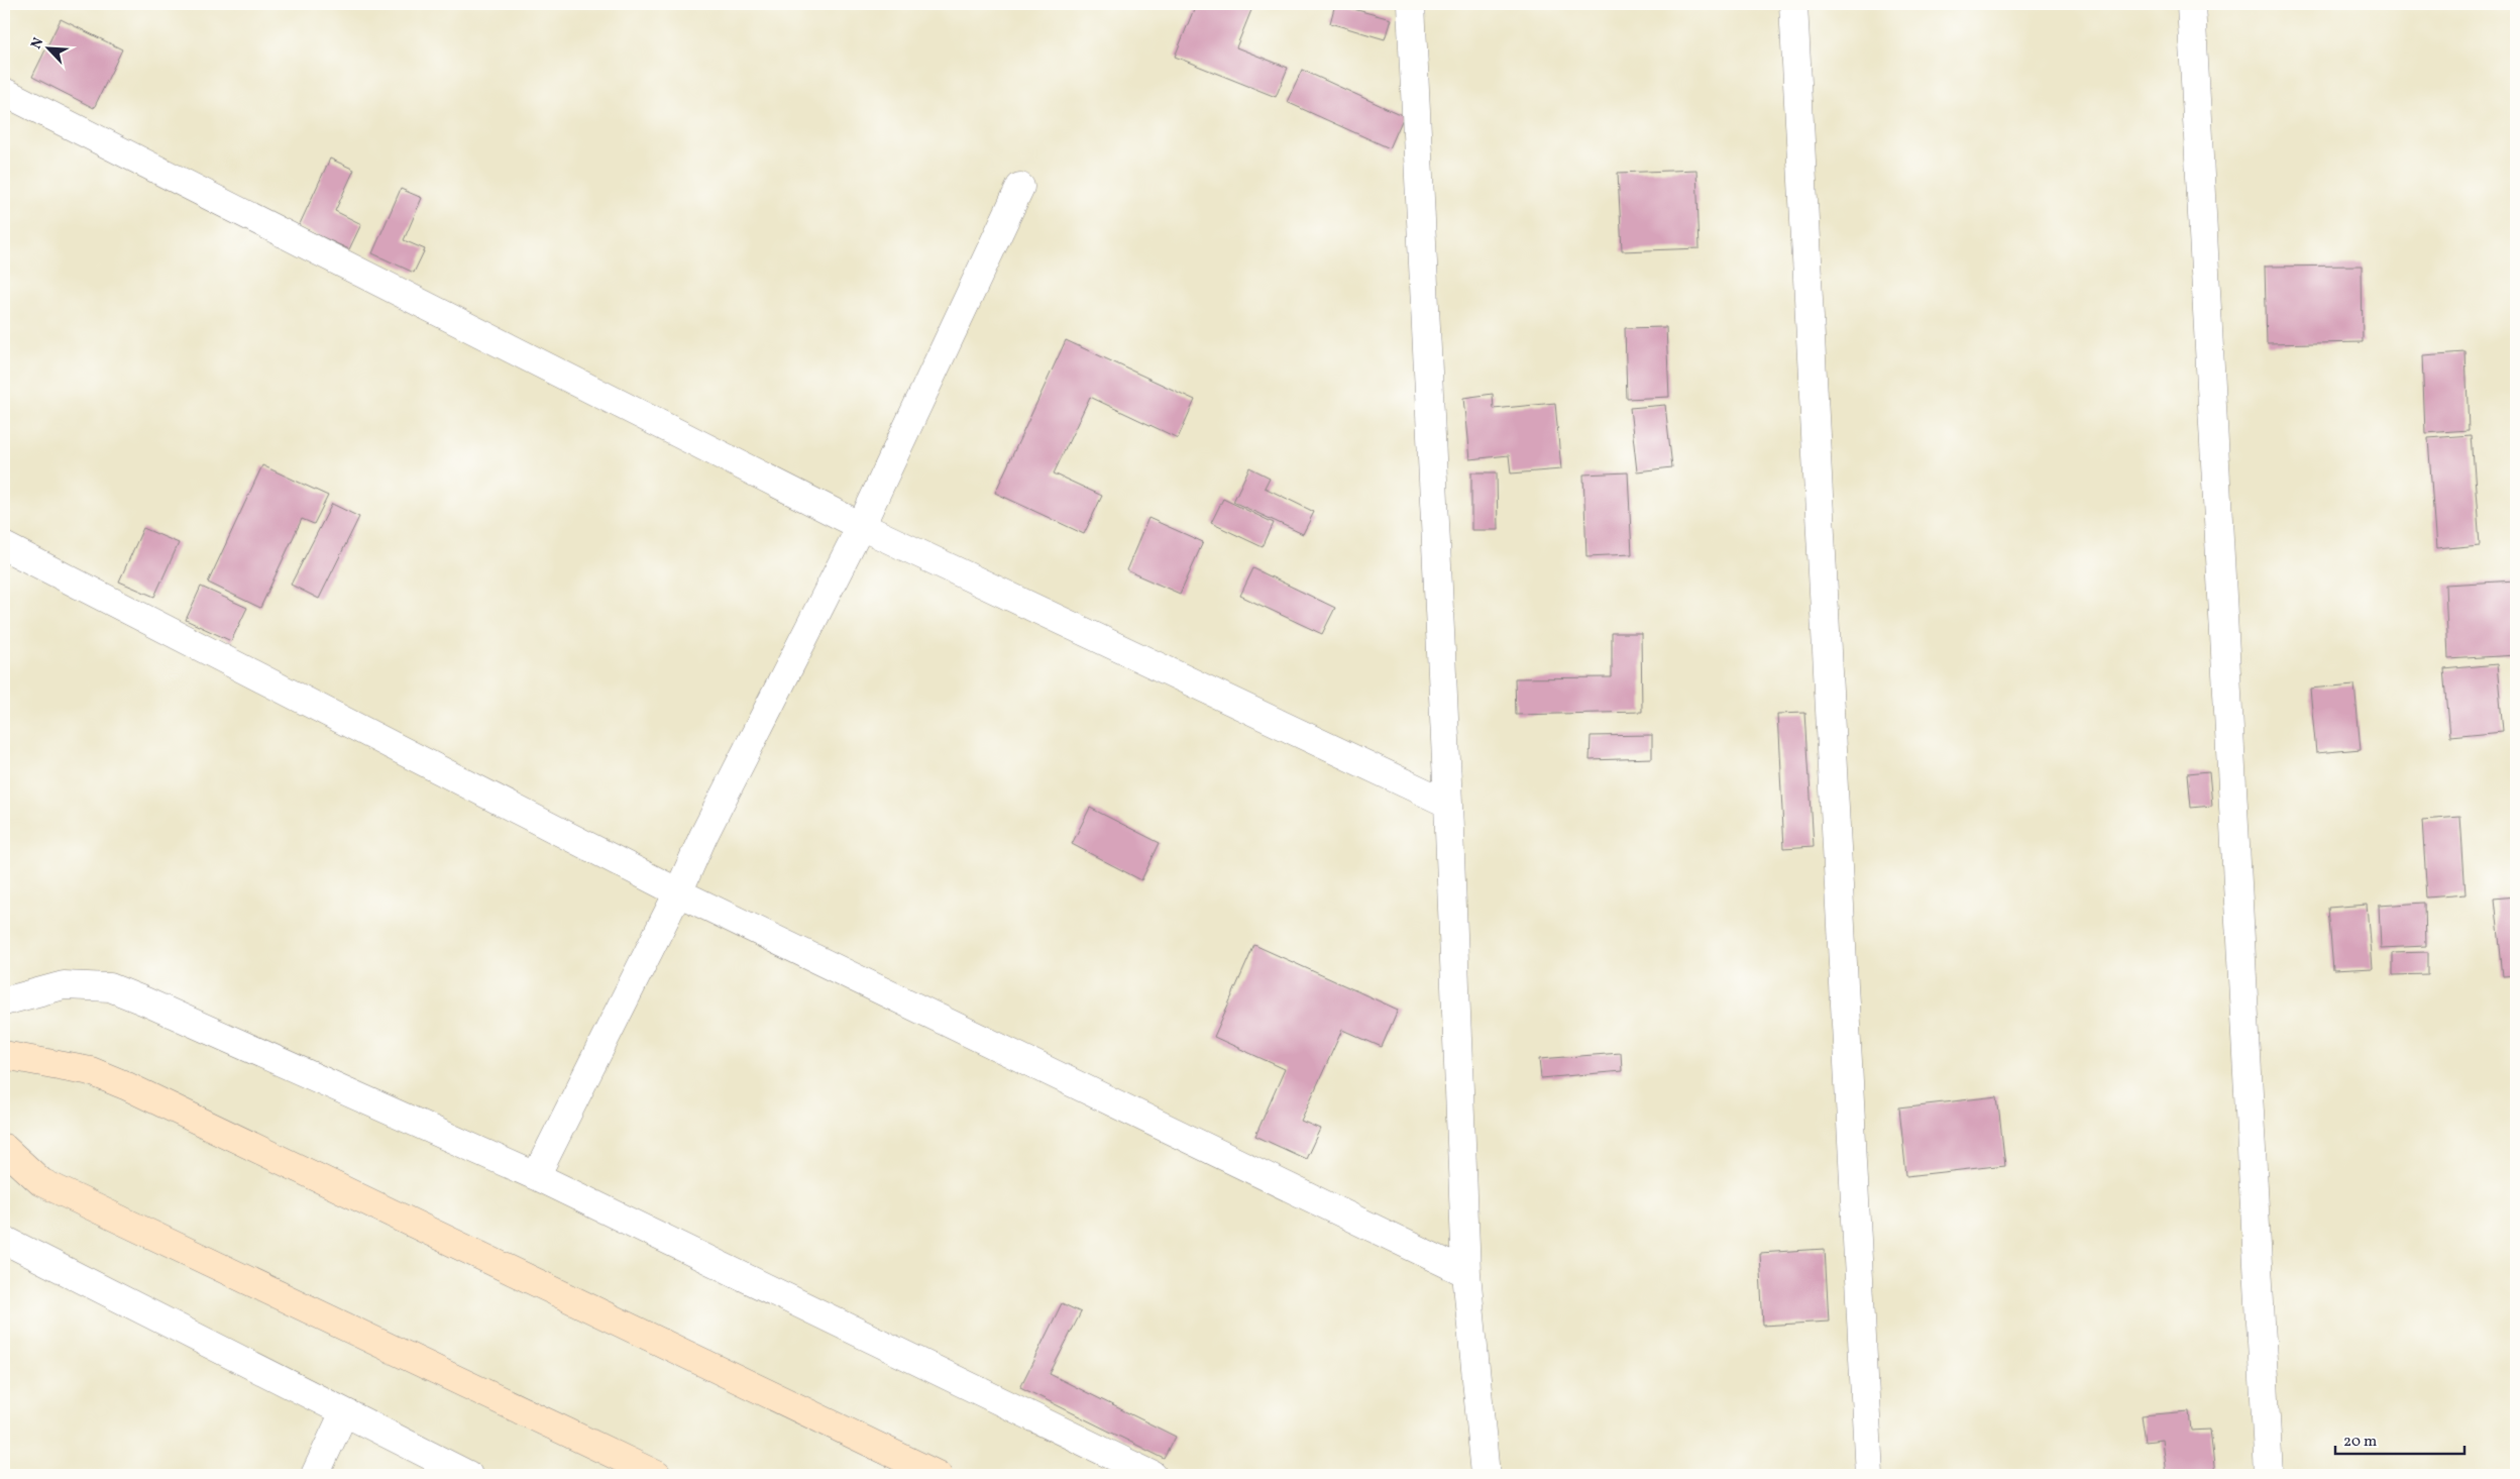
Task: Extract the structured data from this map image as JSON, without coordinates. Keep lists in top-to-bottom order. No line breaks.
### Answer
{"scale_bar":"20 m","north":"top left"}
